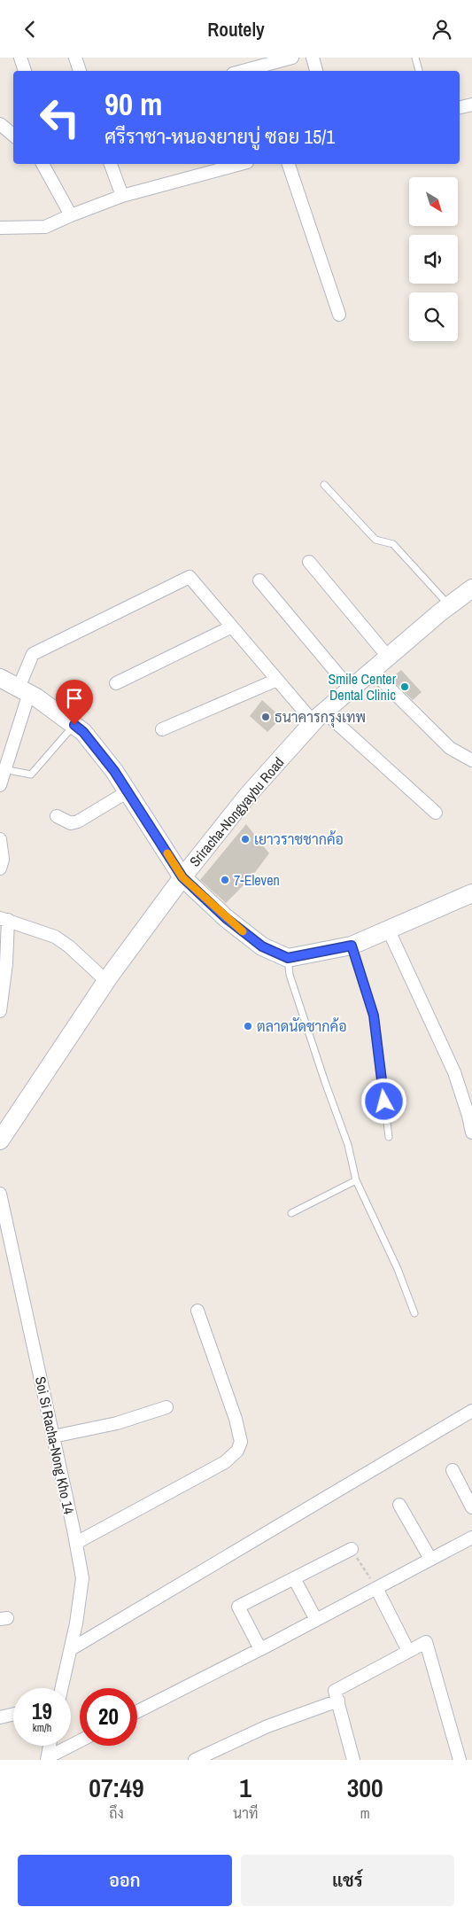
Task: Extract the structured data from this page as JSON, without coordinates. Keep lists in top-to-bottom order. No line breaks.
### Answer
{"streets":{"main road":["Sriracha-Nongyaybu Road"],"street":["Soi Si Racha-Nong Kho 14"]},"places":["Smile Center Dental Clinic","ธนาคารกรุงเทพ","เยาวราชชากค้อ","7-Eleven","ตลาดนัดชากค้อ"],"north":"bottom right","page":{"header":"Routely","turn":["90 m","ศรีราชา-หนองยายบู่ ซอย 15/1"],"speed":"19 km/h","limit":"20","eta":["07:49","ถึง","1","นาที","300","m"],"buttons":["ออก","แชร์"]}}
